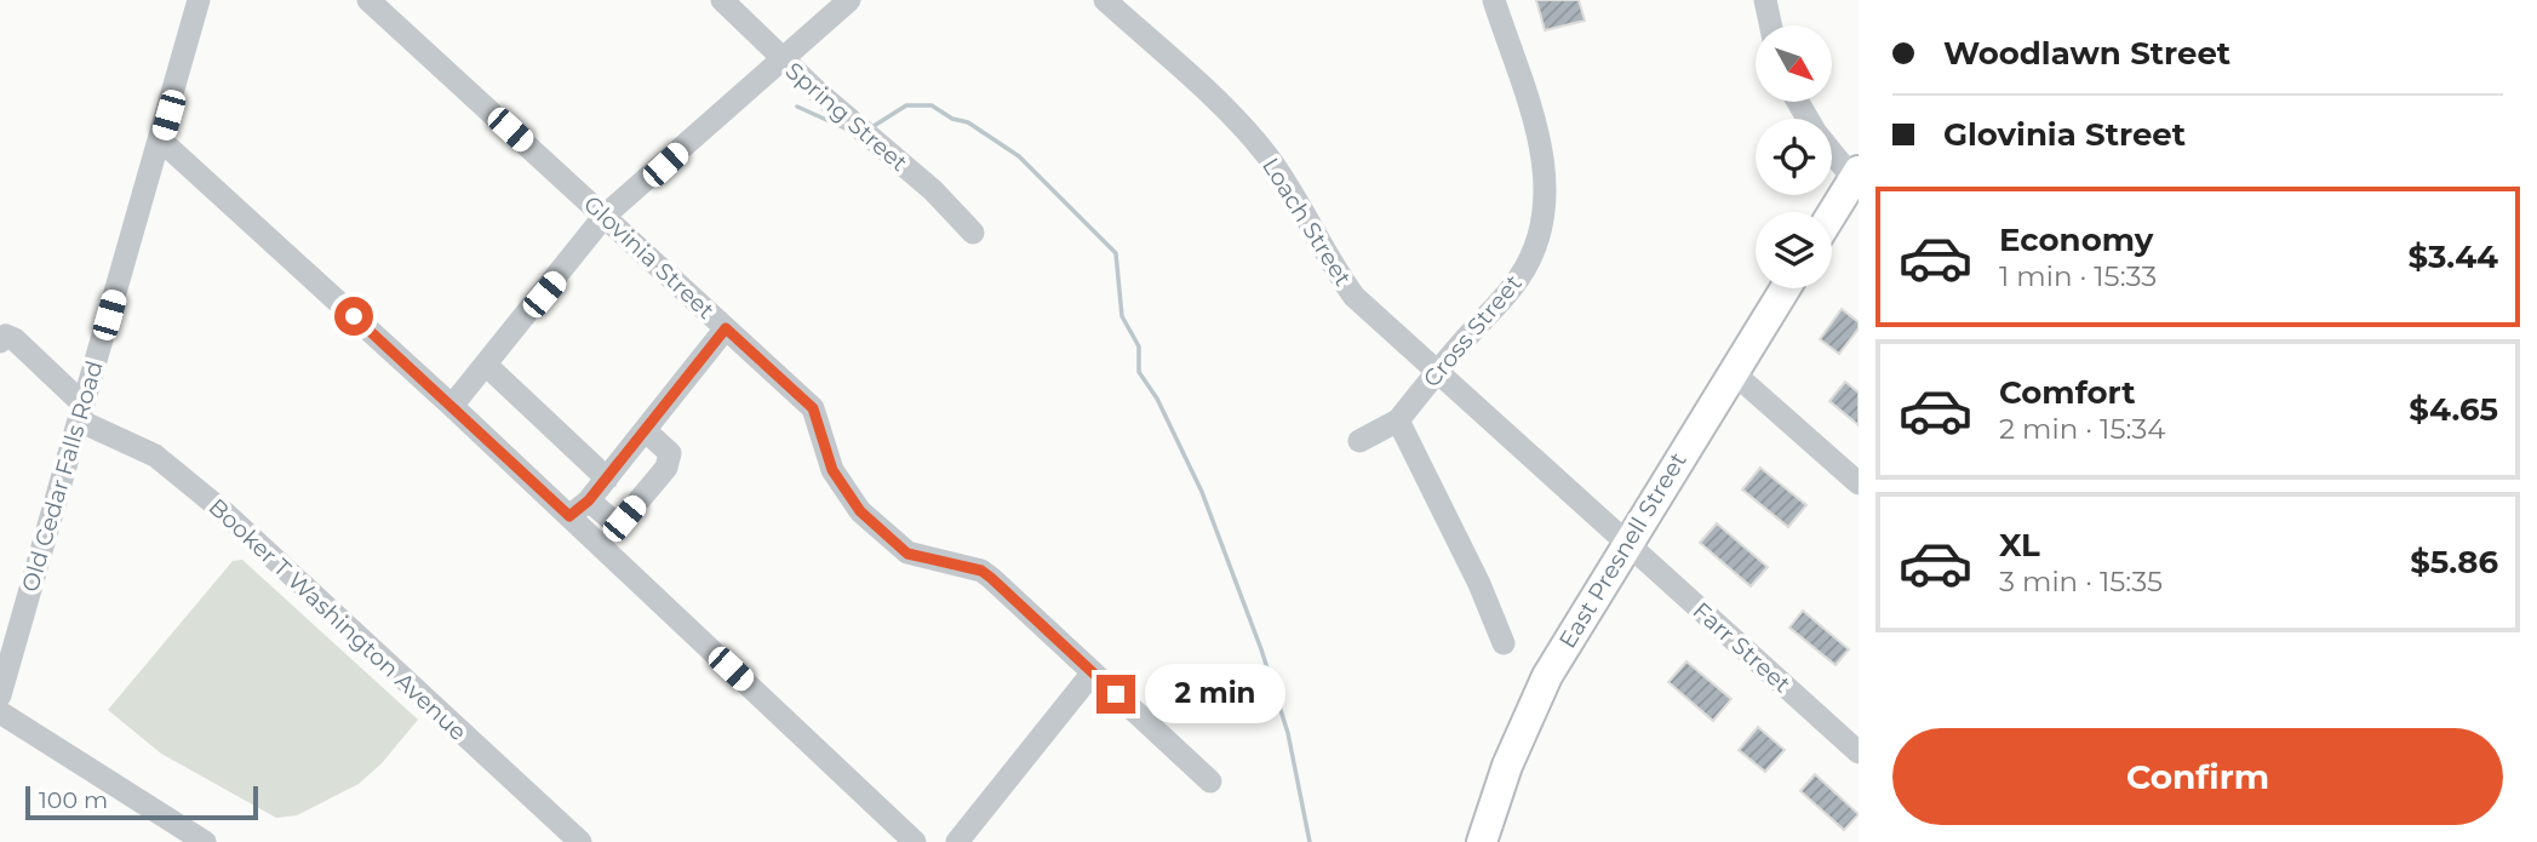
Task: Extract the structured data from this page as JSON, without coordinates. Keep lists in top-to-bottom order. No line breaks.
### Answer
{"streets":{"main road":["East Presnell Street"],"street":["Spring Street","Loach Street","Glovinia Street","Cross Street","Old Cedar Falls Road","Booker T Washington Avenue","Farr Street"]},"crossings":[["Loach Street","Cross Street"],["Loach Street","East Presnell Street"],["Loach Street","Farr Street"],["Old Cedar Falls Road","Booker T Washington Avenue"],["East Presnell Street","Farr Street"]],"scale_bar":"100 m","north":"bottom right","page":{"banner":["Woodlawn Street","Glovinia Street"],"list":[{"name":"Economy","note":"1 min · 15:33","value":"$3.44"},{"name":"Comfort","note":"2 min · 15:34","value":"$4.65"},{"name":"XL","note":"3 min · 15:35","value":"$5.86"}],"bubble":"2 min","buttons":"Confirm","scale":"100 m"}}
